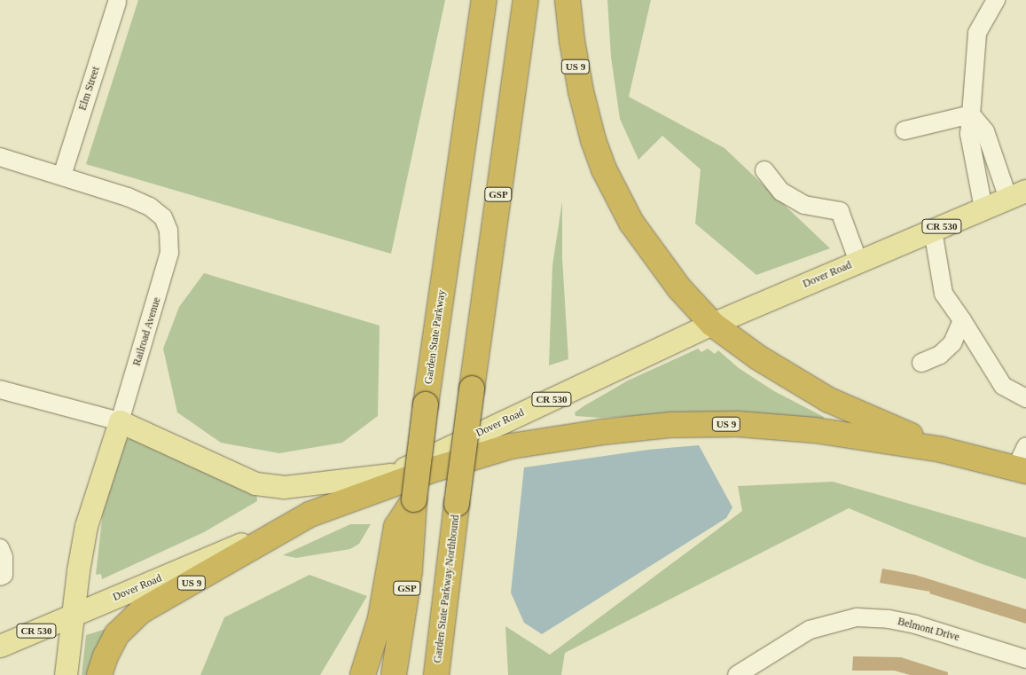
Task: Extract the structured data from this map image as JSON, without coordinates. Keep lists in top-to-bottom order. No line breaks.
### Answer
{"streets":{"highway":["US 9","GSP","Garden State Parkway","Garden State Parkway Northbound"],"main road":["CR 530","Dover Road","Railroad Avenue"],"street":["Elm Street","Belmont Drive"]},"crossings":[["US 9","Dover Road"],["Elm Street","Railroad Avenue"],["Dover Road","Railroad Avenue"]]}
